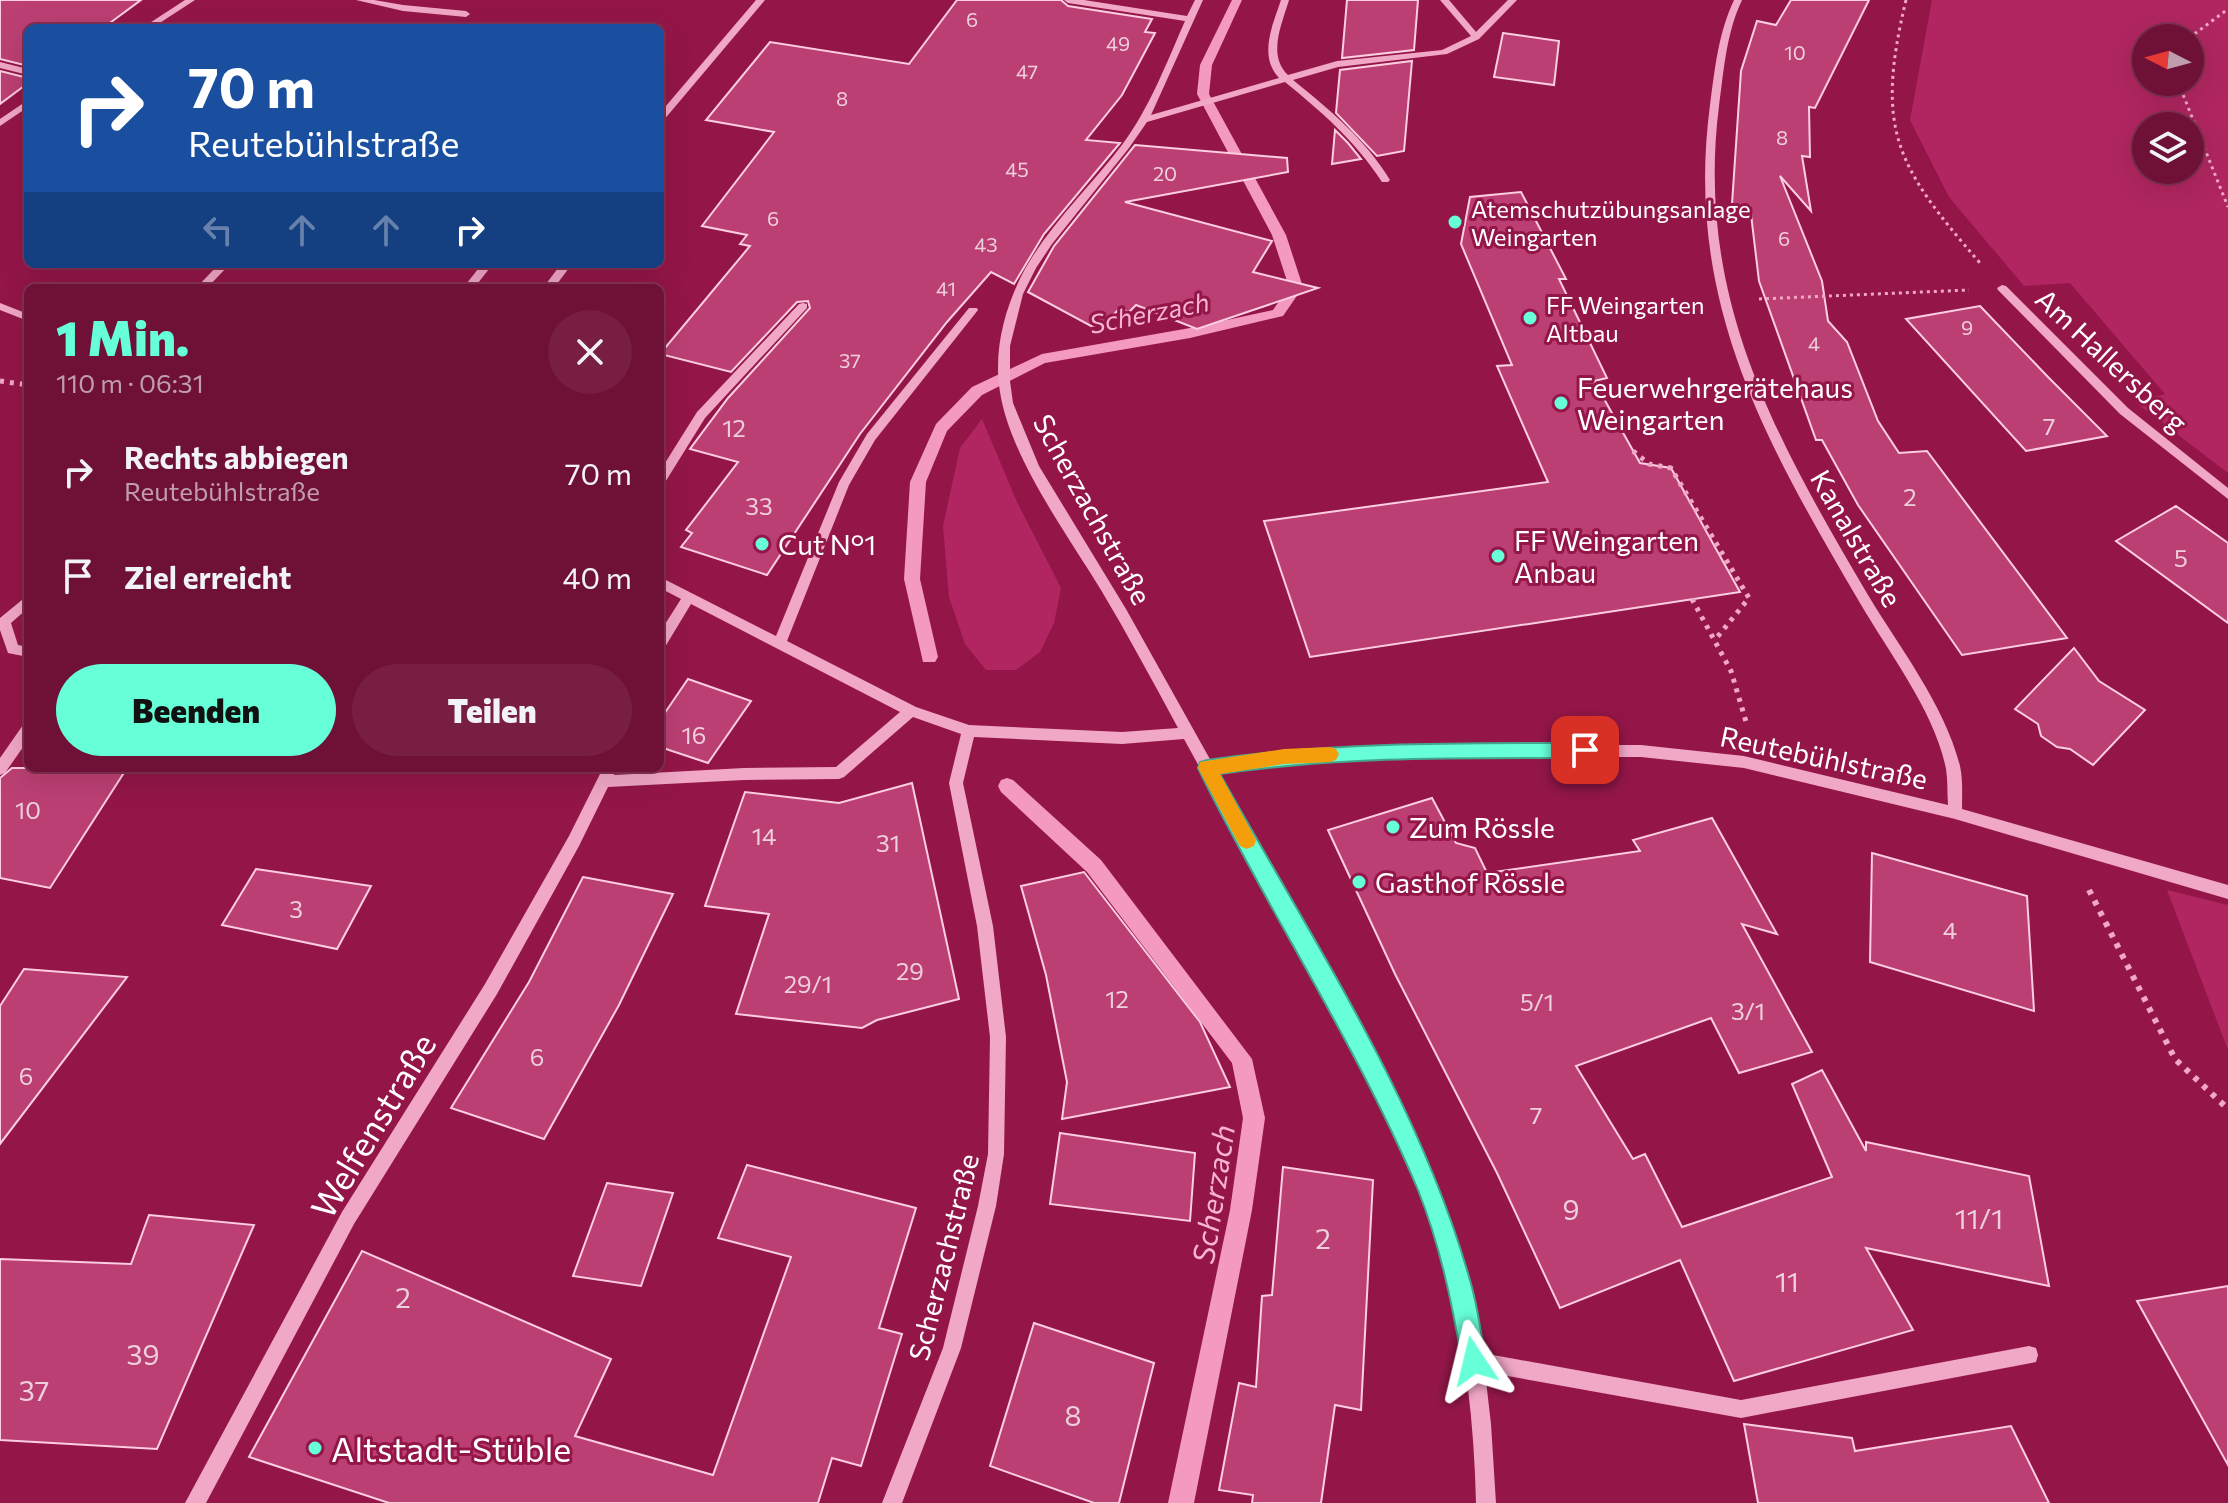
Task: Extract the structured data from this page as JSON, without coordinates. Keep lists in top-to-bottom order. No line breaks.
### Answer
{"streets":{"street":["Am Hallersberg","Scherzachstraße","Kanalstraße","Reutebühlstraße","Welfenstraße"]},"crossings":[["Scherzachstraße","Reutebühlstraße"],["Kanalstraße","Reutebühlstraße"]],"water":["Scherzach"],"places":["Atemschutzübungsanlage Weingarten","FF Weingarten Altbau","Feuerwehrgerätehaus Weingarten","Cut N°1","FF Weingarten Anbau","Zum Rössle","Gasthof Rössle","Altstadt-Stüble"],"house_numbers":["6","49","10","47","8","8","45","20","6","6","43","41","9","4","37","7","12","2","33","5","16","10","14","31","3","4","29","29/1","12","5/1","3/1","6","6","7","9","11/1","2","11","2","39","37","8"],"north":"left","page":{"turn":["70 m","Reutebühlstraße"],"heading":["1 Min.","110 m · 06:31"],"list":[{"name":"Rechts abbiegen","note":"Reutebühlstraße","value":"70 m"},{"name":"Ziel erreicht","value":"40 m"}],"buttons":["Beenden","Teilen"]}}
